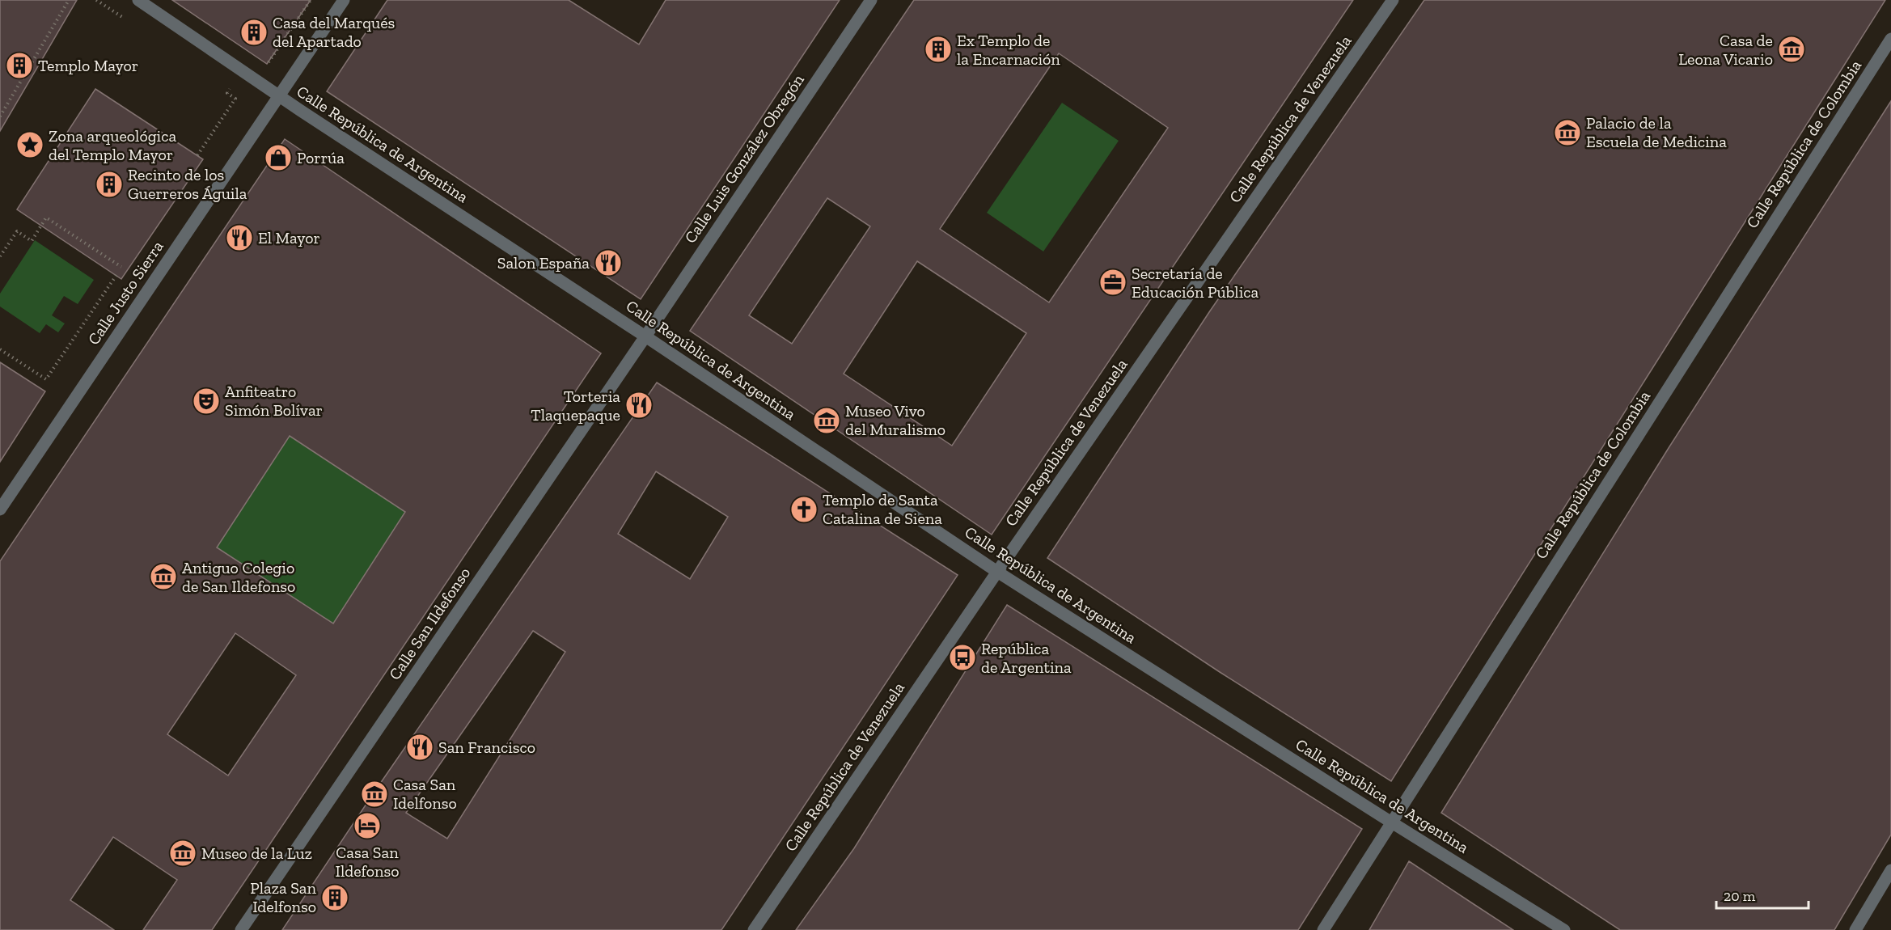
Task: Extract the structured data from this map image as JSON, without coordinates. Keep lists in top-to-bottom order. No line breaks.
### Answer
{"streets":{"street":["Calle República de Venezuela","Calle República de Argentina","Calle República de Colombia","Calle Luis González Obregón","Calle Justo Sierra","Calle San Ildefonso"]},"crossings":[["Calle República de Venezuela","Calle República de Argentina"],["Calle República de Argentina","Calle República de Colombia"],["Calle República de Argentina","Calle Luis González Obregón"],["Calle República de Argentina","Calle Justo Sierra"],["Calle República de Argentina","Calle San Ildefonso"],["Calle Luis González Obregón","Calle San Ildefonso"]],"places":{"building":["Casa del Marqués del Apartado","Ex Templo de la Encarnación","Templo Mayor","Recinto de los Guerreros Águila","Plaza San Idelfonso"],"museum":["Casa de Leona Vicario","Palacio de la Escuela de Medicina","Museo Vivo del Muralismo","Antiguo Colegio de San Ildefonso","Casa San Idelfonso","Museo de la Luz"],"place":["Zona arqueológica del Templo Mayor"],"shop":["Porrúa"],"restaurant":["El Mayor","Salon España","Torteria Tlaquepaque","San Francisco"],"office":["Secretaría de Educación Pública"],"theatre":["Anfiteatro Simón Bolívar"],"church":["Templo de Santa Catalina de Siena"],"bus stop":["República de Argentina"],"hotel":["Casa San Ildefonso"]},"scale_bar":"20 m"}
